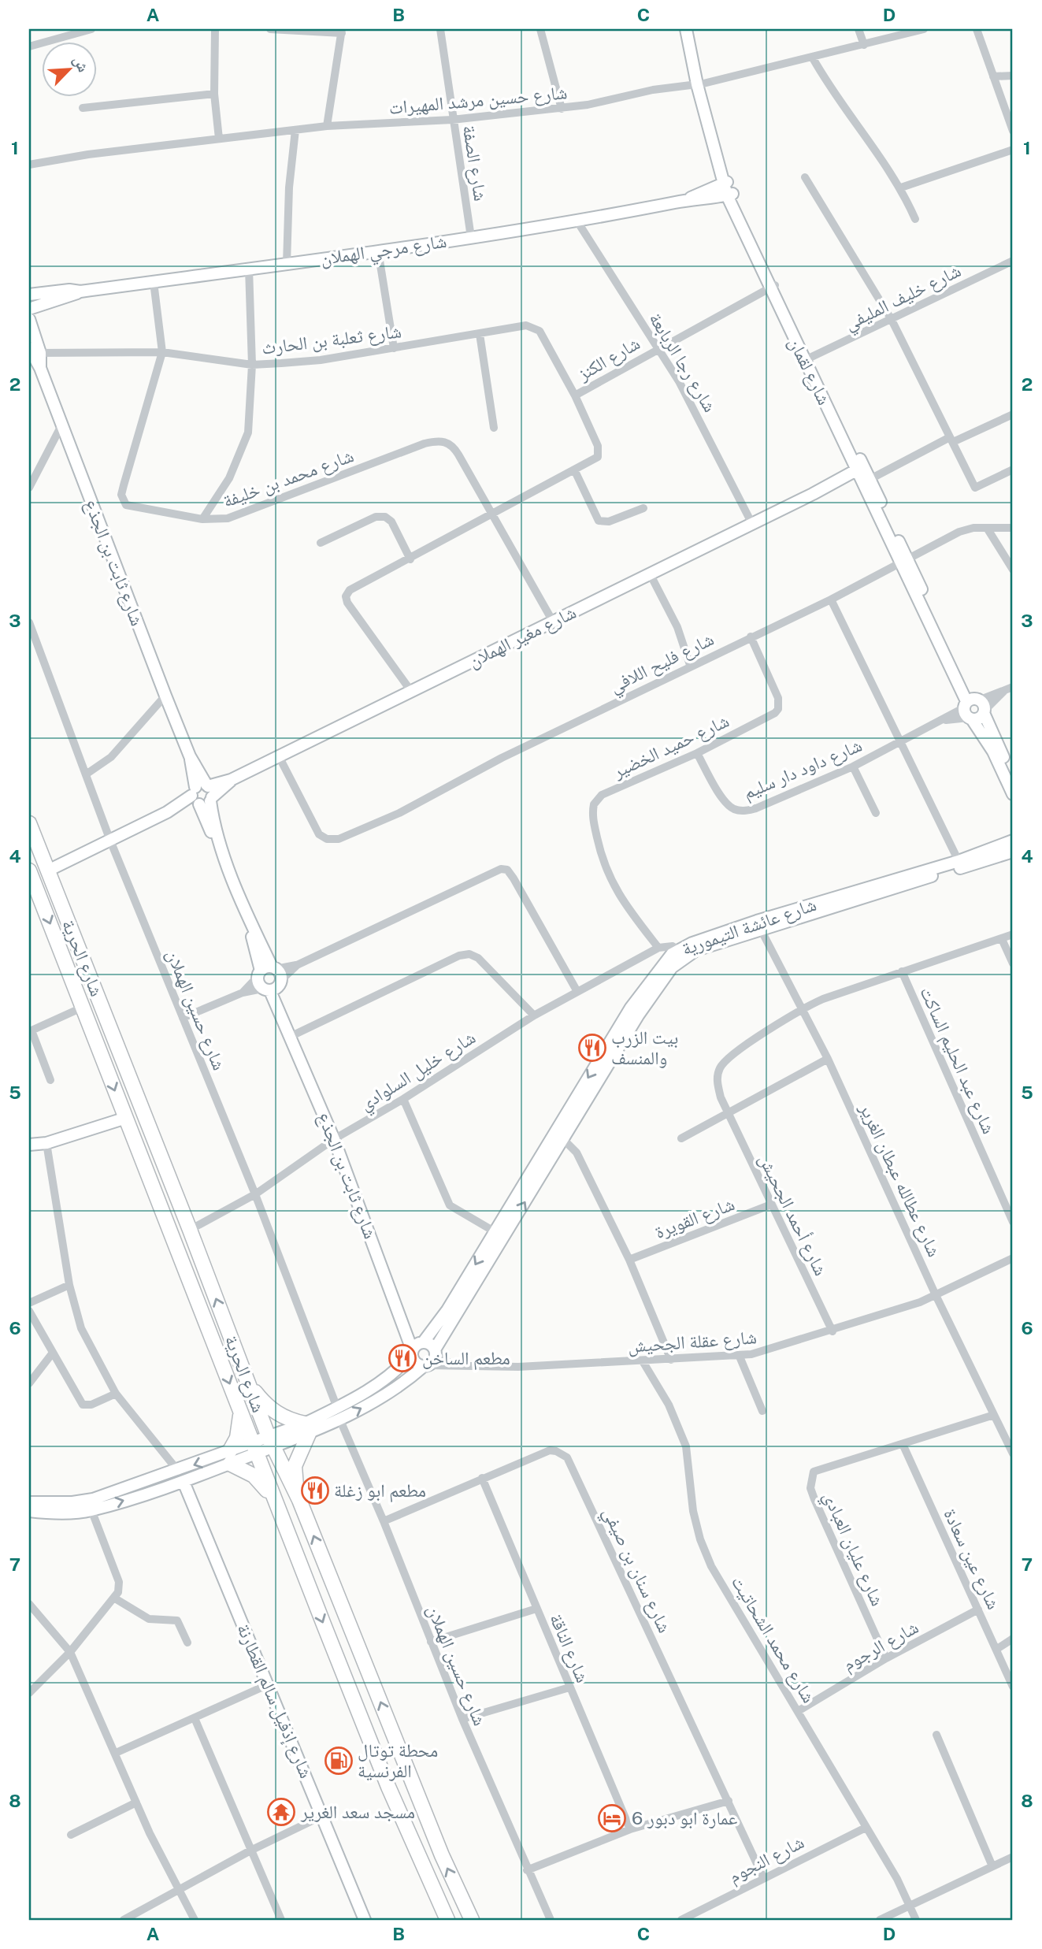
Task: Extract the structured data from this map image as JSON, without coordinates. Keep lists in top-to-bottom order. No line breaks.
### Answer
{"streets":{"highway":["شارع الحرية"],"street":["شارع حسين مرشد المهيرات","شارع الصفة","شارع مرجي الهملان","شارع خليف المليفي","شارع ثعلبة بن الحارث","شارع الكنز","شارع رجا الربابعة","شارع لقمان","شارع محمد بن خليفة","شارع ثابت بن الجذع","شارع مغير الهملان","شارع فليح اللافي","شارع حميد الخضير","شارع داود دار سليم","شارع عائشة التيمورية","شارع حسين الهملان","شارع عبد الحليم الساكت","شارع خليل السلوادي","شارع عطالله عبطان الغرير","شارع أحمد الجحيش","شارع القويرة","شارع عقلة الجحيش","شارع عليان العبادي","شارع عين سعادة","شارع سنان بن صيفي","شارع محمد الشحاتيت","شارع الرجوم","شارع الناقة","شارع إذفيل سالم القطارنة","شارع النجوم"]},"crossings":[["شارع حسين مرشد المهيرات","شارع الصفة"],["شارع حسين مرشد المهيرات","شارع لقمان"],["شارع الصفة","شارع مرجي الهملان"],["شارع مرجي الهملان","شارع رجا الربابعة"],["شارع مرجي الهملان","شارع لقمان"],["شارع مرجي الهملان","شارع محمد بن خليفة"],["شارع خليف المليفي","شارع لقمان"],["شارع ثعلبة بن الحارث","شارع الكنز"],["شارع ثعلبة بن الحارث","شارع محمد بن خليفة"],["شارع ثعلبة بن الحارث","شارع ثابت بن الجذع"],["شارع الكنز","شارع رجا الربابعة"],["شارع الكنز","شارع لقمان"],["شارع رجا الربابعة","شارع مغير الهملان"],["شارع لقمان","شارع مغير الهملان"],["شارع لقمان","شارع فليح اللافي"],["شارع لقمان","شارع داود دار سليم"],["شارع محمد بن خليفة","شارع مغير الهملان"],["شارع ثابت بن الجذع","شارع مغير الهملان"],["شارع ثابت بن الجذع","شارع عائشة التيمورية"],["شارع ثابت بن الجذع","شارع خليل السلوادي"],["شارع مغير الهملان","شارع فليح اللافي"],["شارع مغير الهملان","شارع الحرية"],["شارع مغير الهملان","شارع حسين الهملان"],["شارع فليح اللافي","شارع حميد الخضير"],["شارع حميد الخضير","شارع داود دار سليم"],["شارع حميد الخضير","شارع خليل السلوادي"],["شارع عائشة التيمورية","شارع حسين الهملان"],["شارع عائشة التيمورية","شارع عطالله عبطان الغرير"],["شارع عائشة التيمورية","شارع عقلة الجحيش"],["شارع الحرية","شارع خليل السلوادي"],["شارع حسين الهملان","شارع خليل السلوادي"],["شارع حسين الهملان","شارع سنان بن صيفي"],["شارع عبد الحليم الساكت","شارع عطالله عبطان الغرير"],["شارع عبد الحليم الساكت","شارع أحمد الجحيش"],["شارع عطالله عبطان الغرير","شارع عقلة الجحيش"],["شارع عطالله عبطان الغرير","شارع عليان العبادي"],["شارع أحمد الجحيش","شارع القويرة"],["شارع أحمد الجحيش","شارع عقلة الجحيش"],["شارع عقلة الجحيش","شارع محمد الشحاتيت"],["شارع عليان العبادي","شارع عين سعادة"],["شارع عليان العبادي","شارع الرجوم"],["شارع عين سعادة","شارع الرجوم"],["شارع سنان بن صيفي","شارع الناقة"],["شارع سنان بن صيفي","شارع النجوم"],["شارع محمد الشحاتيت","شارع الرجوم"],["شارع محمد الشحاتيت","شارع النجوم"]],"places":{"restaurant":["بيت الزرب والمنسف","مطعم الساخن","مطعم ابو زغلة"],"fuel station":["محطة توتال الفرنسية"],"temple":["مسجد سعد الغرير"],"hotel":["عمارة ابو دبور 6"]},"north":"top right","grid":{"columns":["A","B","C","D"],"rows":["1","2","3","4","5","6","7","8"]}}
